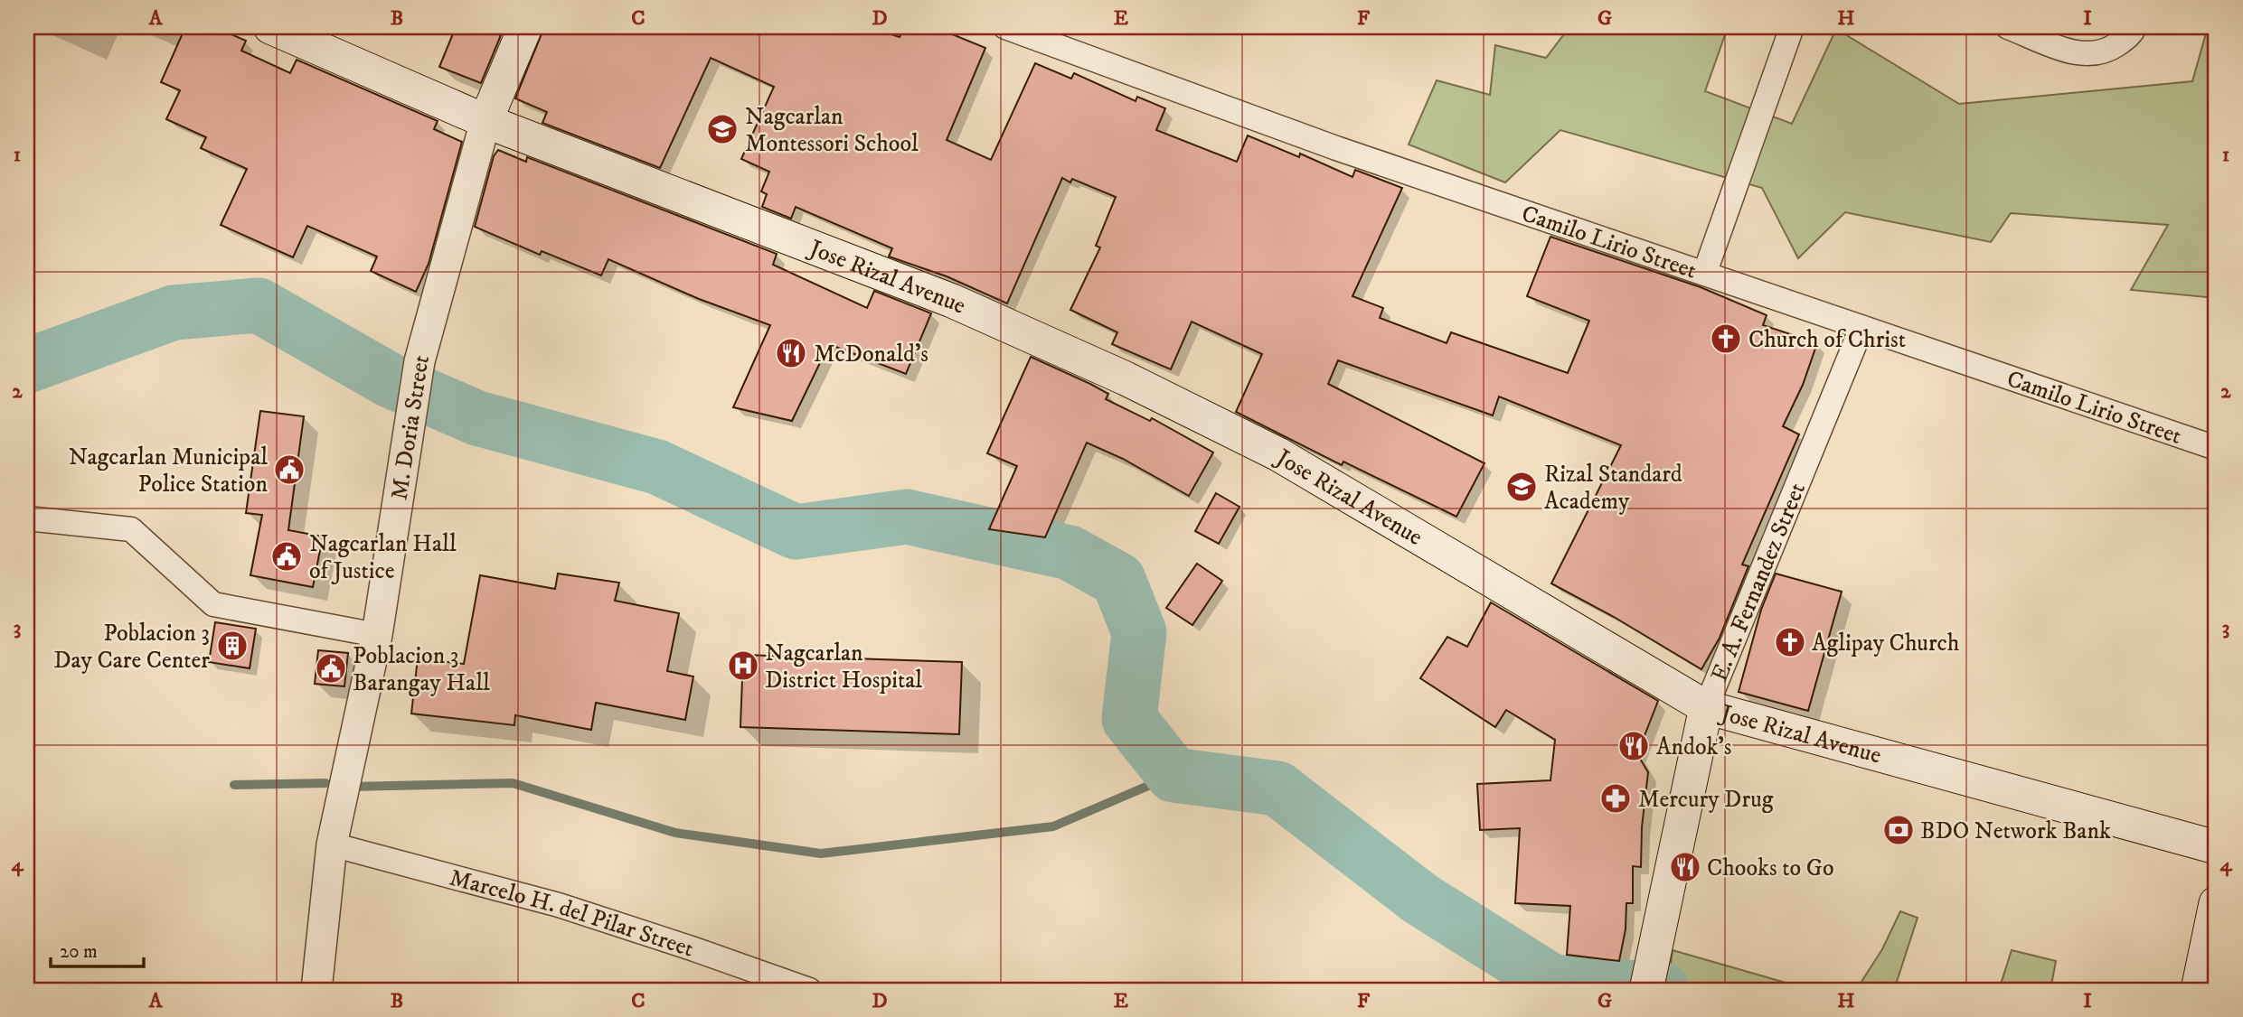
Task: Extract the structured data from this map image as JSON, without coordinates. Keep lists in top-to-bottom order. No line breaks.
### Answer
{"streets":{"main road":["Jose Rizal Avenue","M. Doria Street","E. A. Fernandez Street"],"street":["Camilo Lirio Street","Marcelo H. del Pilar Street"]},"crossings":[["Camilo Lirio Street","E. A. Fernandez Street"],["Jose Rizal Avenue","M. Doria Street"],["Jose Rizal Avenue","E. A. Fernandez Street"],["M. Doria Street","Marcelo H. del Pilar Street"]],"places":{"school or university":["Nagcarlan Montessori School","Rizal Standard Academy"],"church":["Church of Christ","Aglipay Church"],"restaurant":["McDonald's","Andok's","Chooks to Go"],"public building":["Nagcarlan Municipal Police Station","Nagcarlan Hall of Justice","Poblacion 3 Barangay Hall"],"building":["Poblacion 3 Day Care Center"],"hospital":["Nagcarlan District Hospital"],"pharmacy":["Mercury Drug"],"bank":["BDO Network Bank"]},"scale_bar":"20 m","grid":{"columns":["A","B","C","D","E","F","G","H","I"],"rows":["1","2","3","4"]}}
